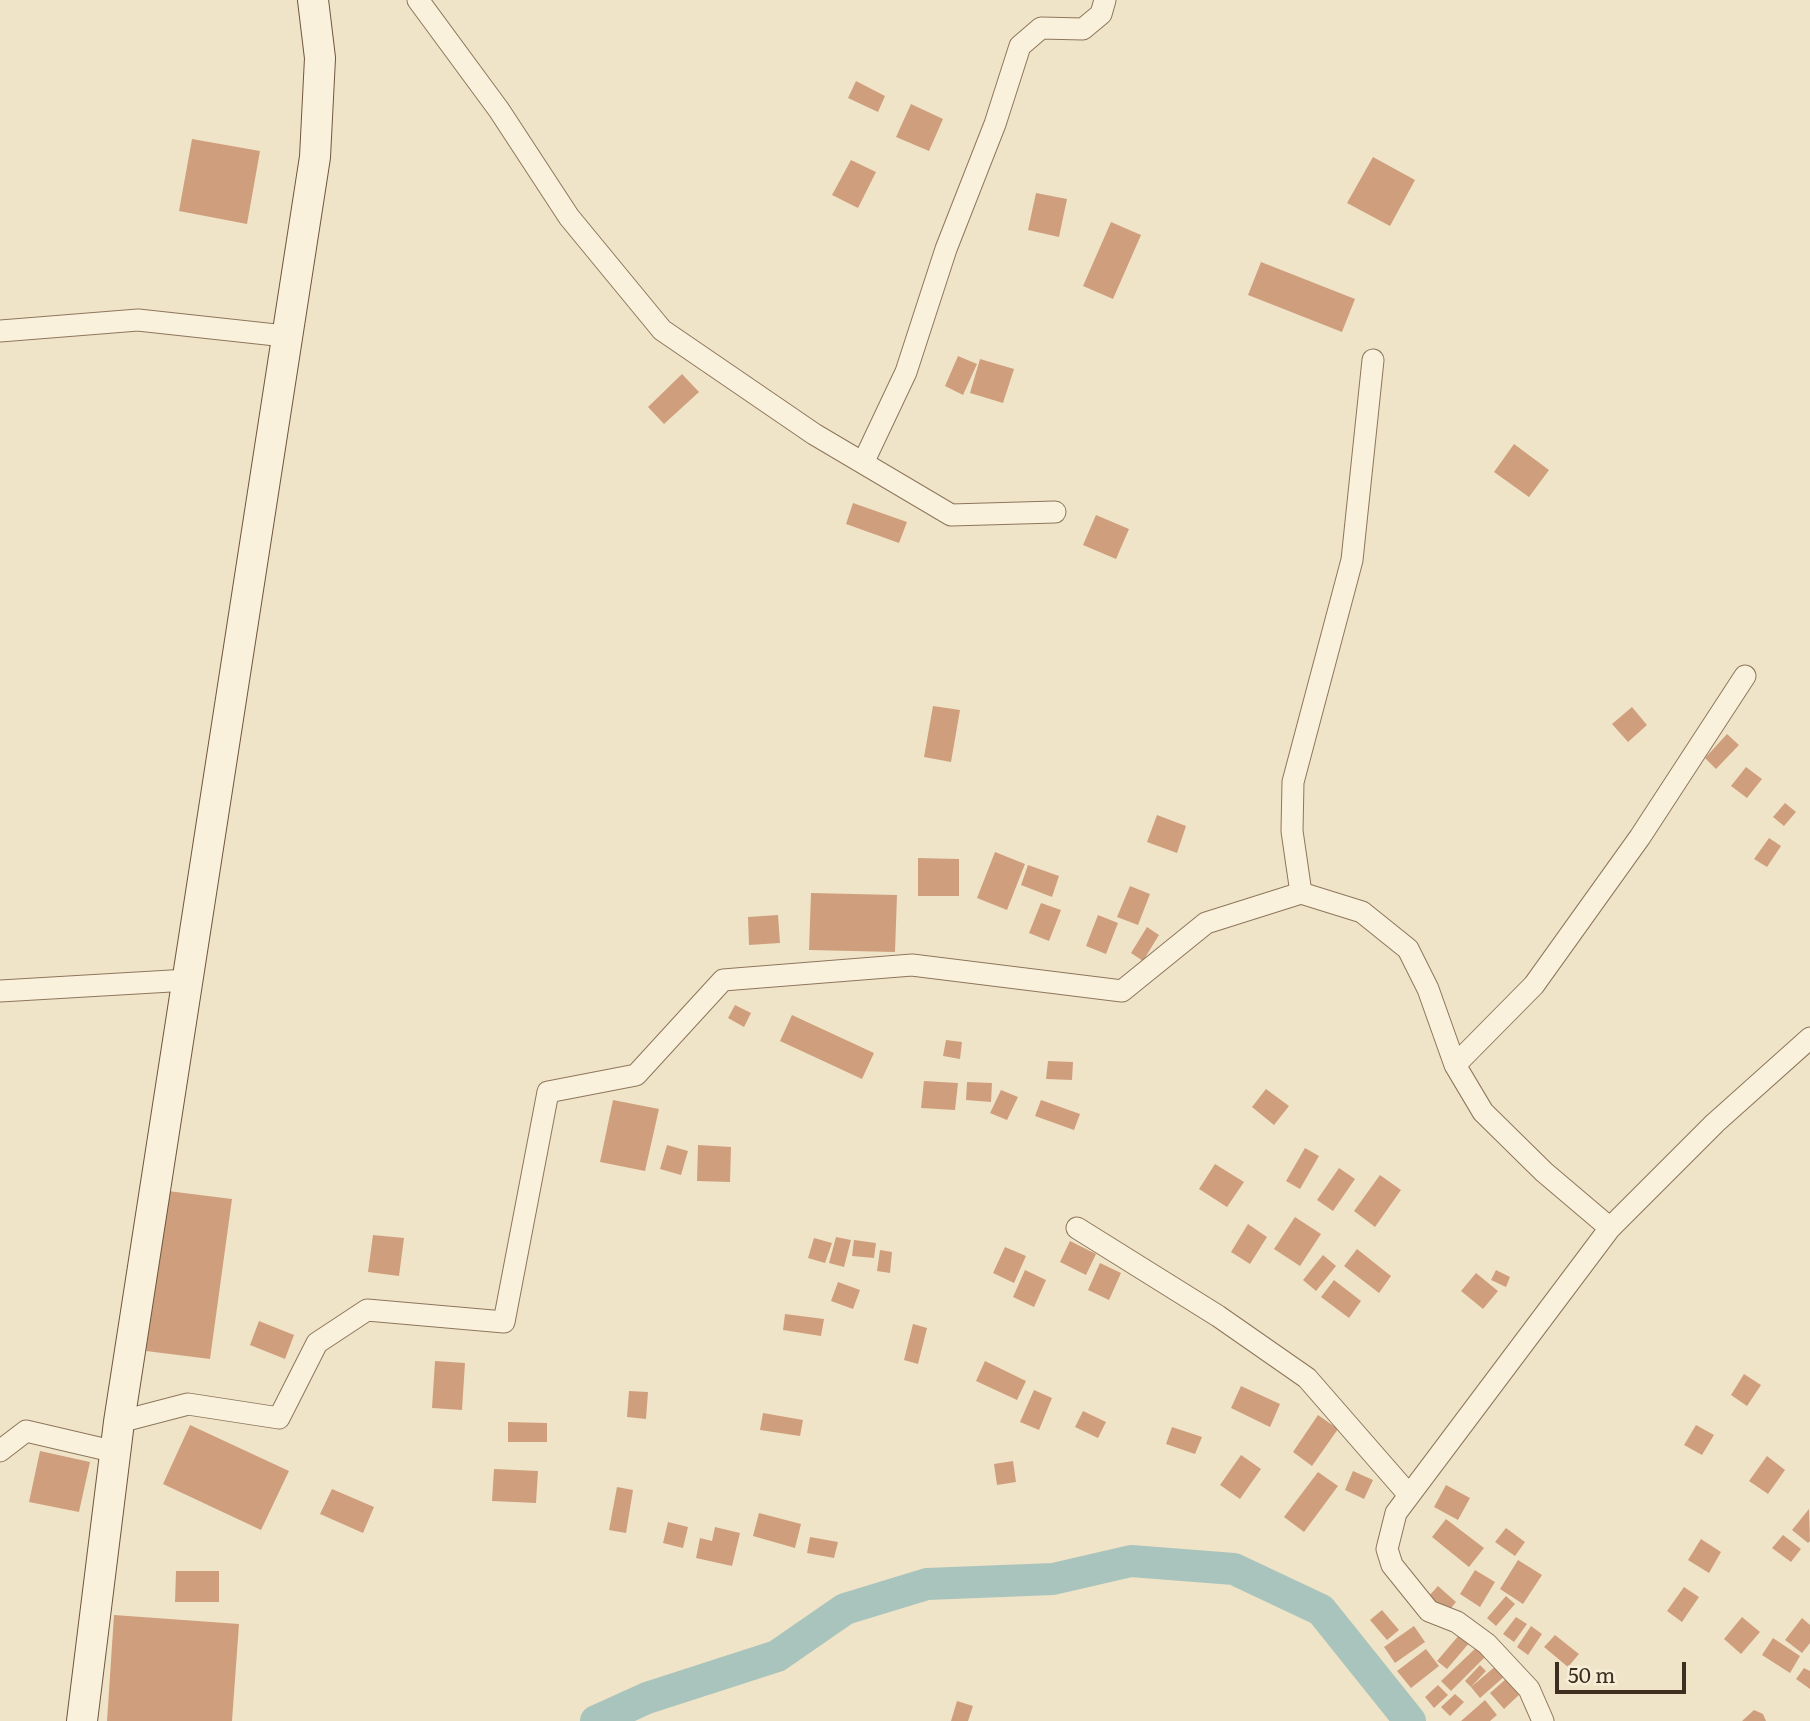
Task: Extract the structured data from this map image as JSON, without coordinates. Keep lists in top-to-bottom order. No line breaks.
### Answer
{"scale_bar":"50 m"}
